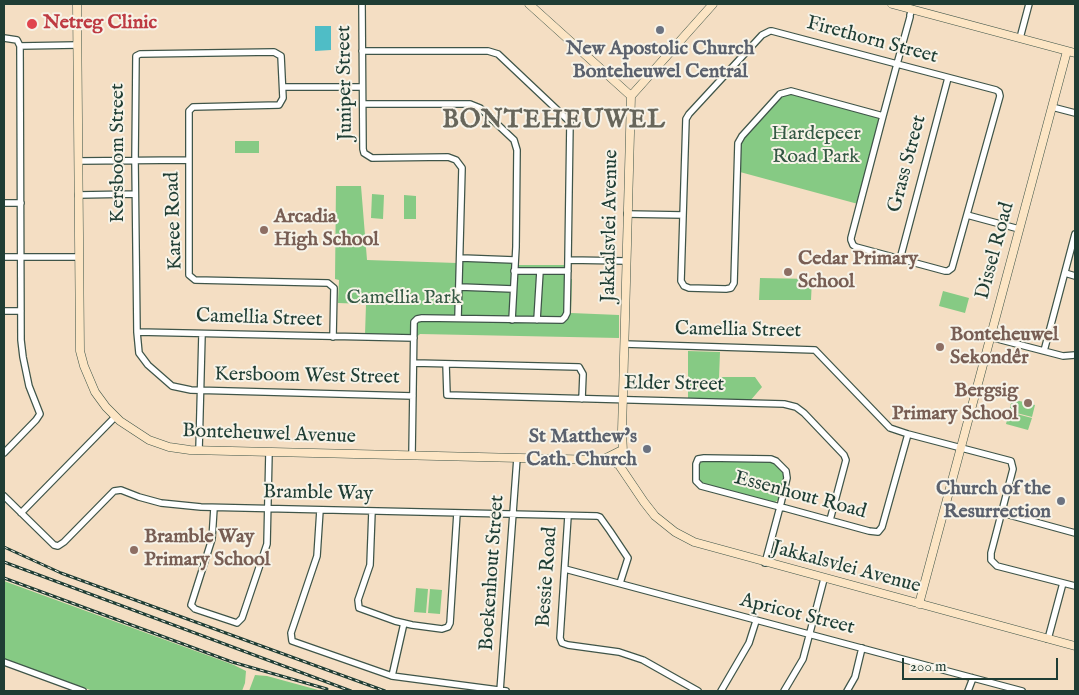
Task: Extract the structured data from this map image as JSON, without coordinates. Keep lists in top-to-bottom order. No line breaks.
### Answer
{"streets":{"street":["Firethorn Street","Juniper Street","Kersboom Street","Grass Street","Karee Road","Jakkalsvlei Avenue","Dissel Road","Camellia Street","Kersboom West Street","Elder Street","Bonteheuwel Avenue","Bramble Way","Essenhout Road","Boekenhout Street","Bessie Road","Apricot Street"]},"crossings":[["Firethorn Street","Grass Street"],["Kersboom Street","Karee Road"],["Kersboom Street","Camellia Street"],["Kersboom Street","Kersboom West Street"],["Karee Road","Camellia Street"],["Jakkalsvlei Avenue","Dissel Road"],["Jakkalsvlei Avenue","Camellia Street"],["Jakkalsvlei Avenue","Elder Street"],["Jakkalsvlei Avenue","Bonteheuwel Avenue"],["Dissel Road","Camellia Street"],["Camellia Street","Essenhout Road"],["Elder Street","Essenhout Road"],["Bonteheuwel Avenue","Boekenhout Street"],["Bramble Way","Boekenhout Street"],["Bramble Way","Bessie Road"],["Bramble Way","Apricot Street"],["Bessie Road","Apricot Street"]],"districts":["BONTEHEUWEL"],"parks":["Hardepeer Road Park","Camellia Park"],"places":["Netreg Clinic","New Apostolic Church Bonteheuwel Central","Arcadia High School","Cedar Primary School","Bonteheuwel Sekondêr","Bergsig Primary School","St Matthew's Cath. Church","Church of the Resurrection","Bramble Way Primary School"],"scale_bar":"200 m"}
